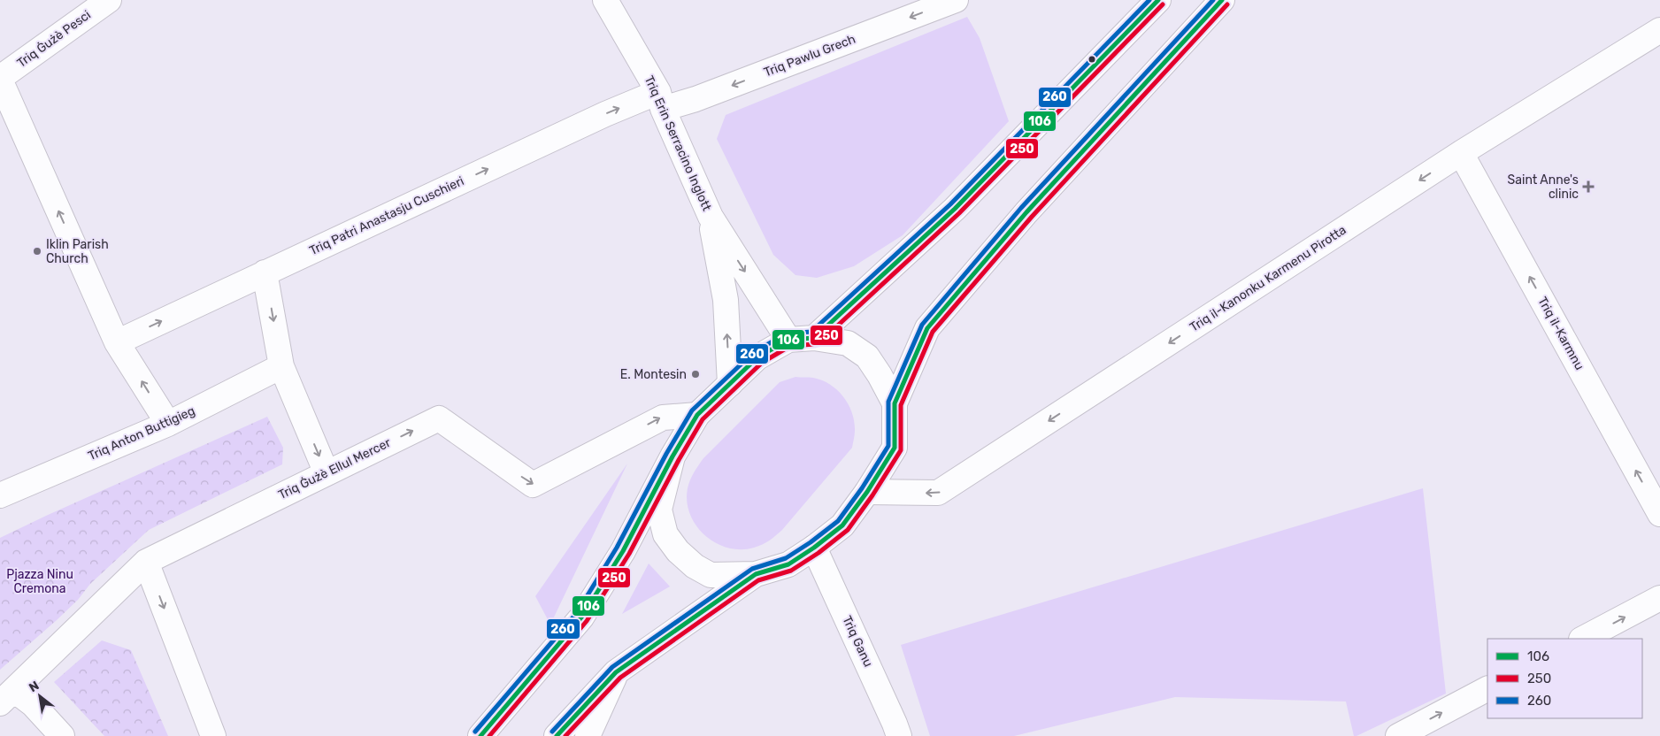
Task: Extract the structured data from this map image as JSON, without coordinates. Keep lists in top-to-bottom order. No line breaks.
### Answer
{"streets":{"main road":["Triq Ġużè Pesci","Triq Pawlu Grech","Triq Erin Serracino Inglott","Triq Patri Anastasju Cuschieri","Triq il-Kanonku Karmenu Pirotta","Triq il-Karmnu","Triq Anton Buttigieg","Triq Ġużè Ellul Mercer","Triq Ganu"]},"crossings":[["Triq Pawlu Grech","Triq Erin Serracino Inglott"],["Triq Pawlu Grech","Triq Patri Anastasju Cuschieri"],["Triq Erin Serracino Inglott","Triq Patri Anastasju Cuschieri"],["Triq il-Kanonku Karmenu Pirotta","Triq il-Karmnu"]],"one_way":["Triq Patri Anastasju Cuschieri","Triq il-Karmnu","Triq Ġużè Ellul Mercer"],"parks":["Pjazza Ninu Cremona"],"places":{"health":["Saint Anne's clinic"],"other":["Iklin Parish Church","E. Montesin"]},"lines":["transit line 106","transit line 260","transit line 250"],"legend":["106","250","260"],"north":"top left"}
